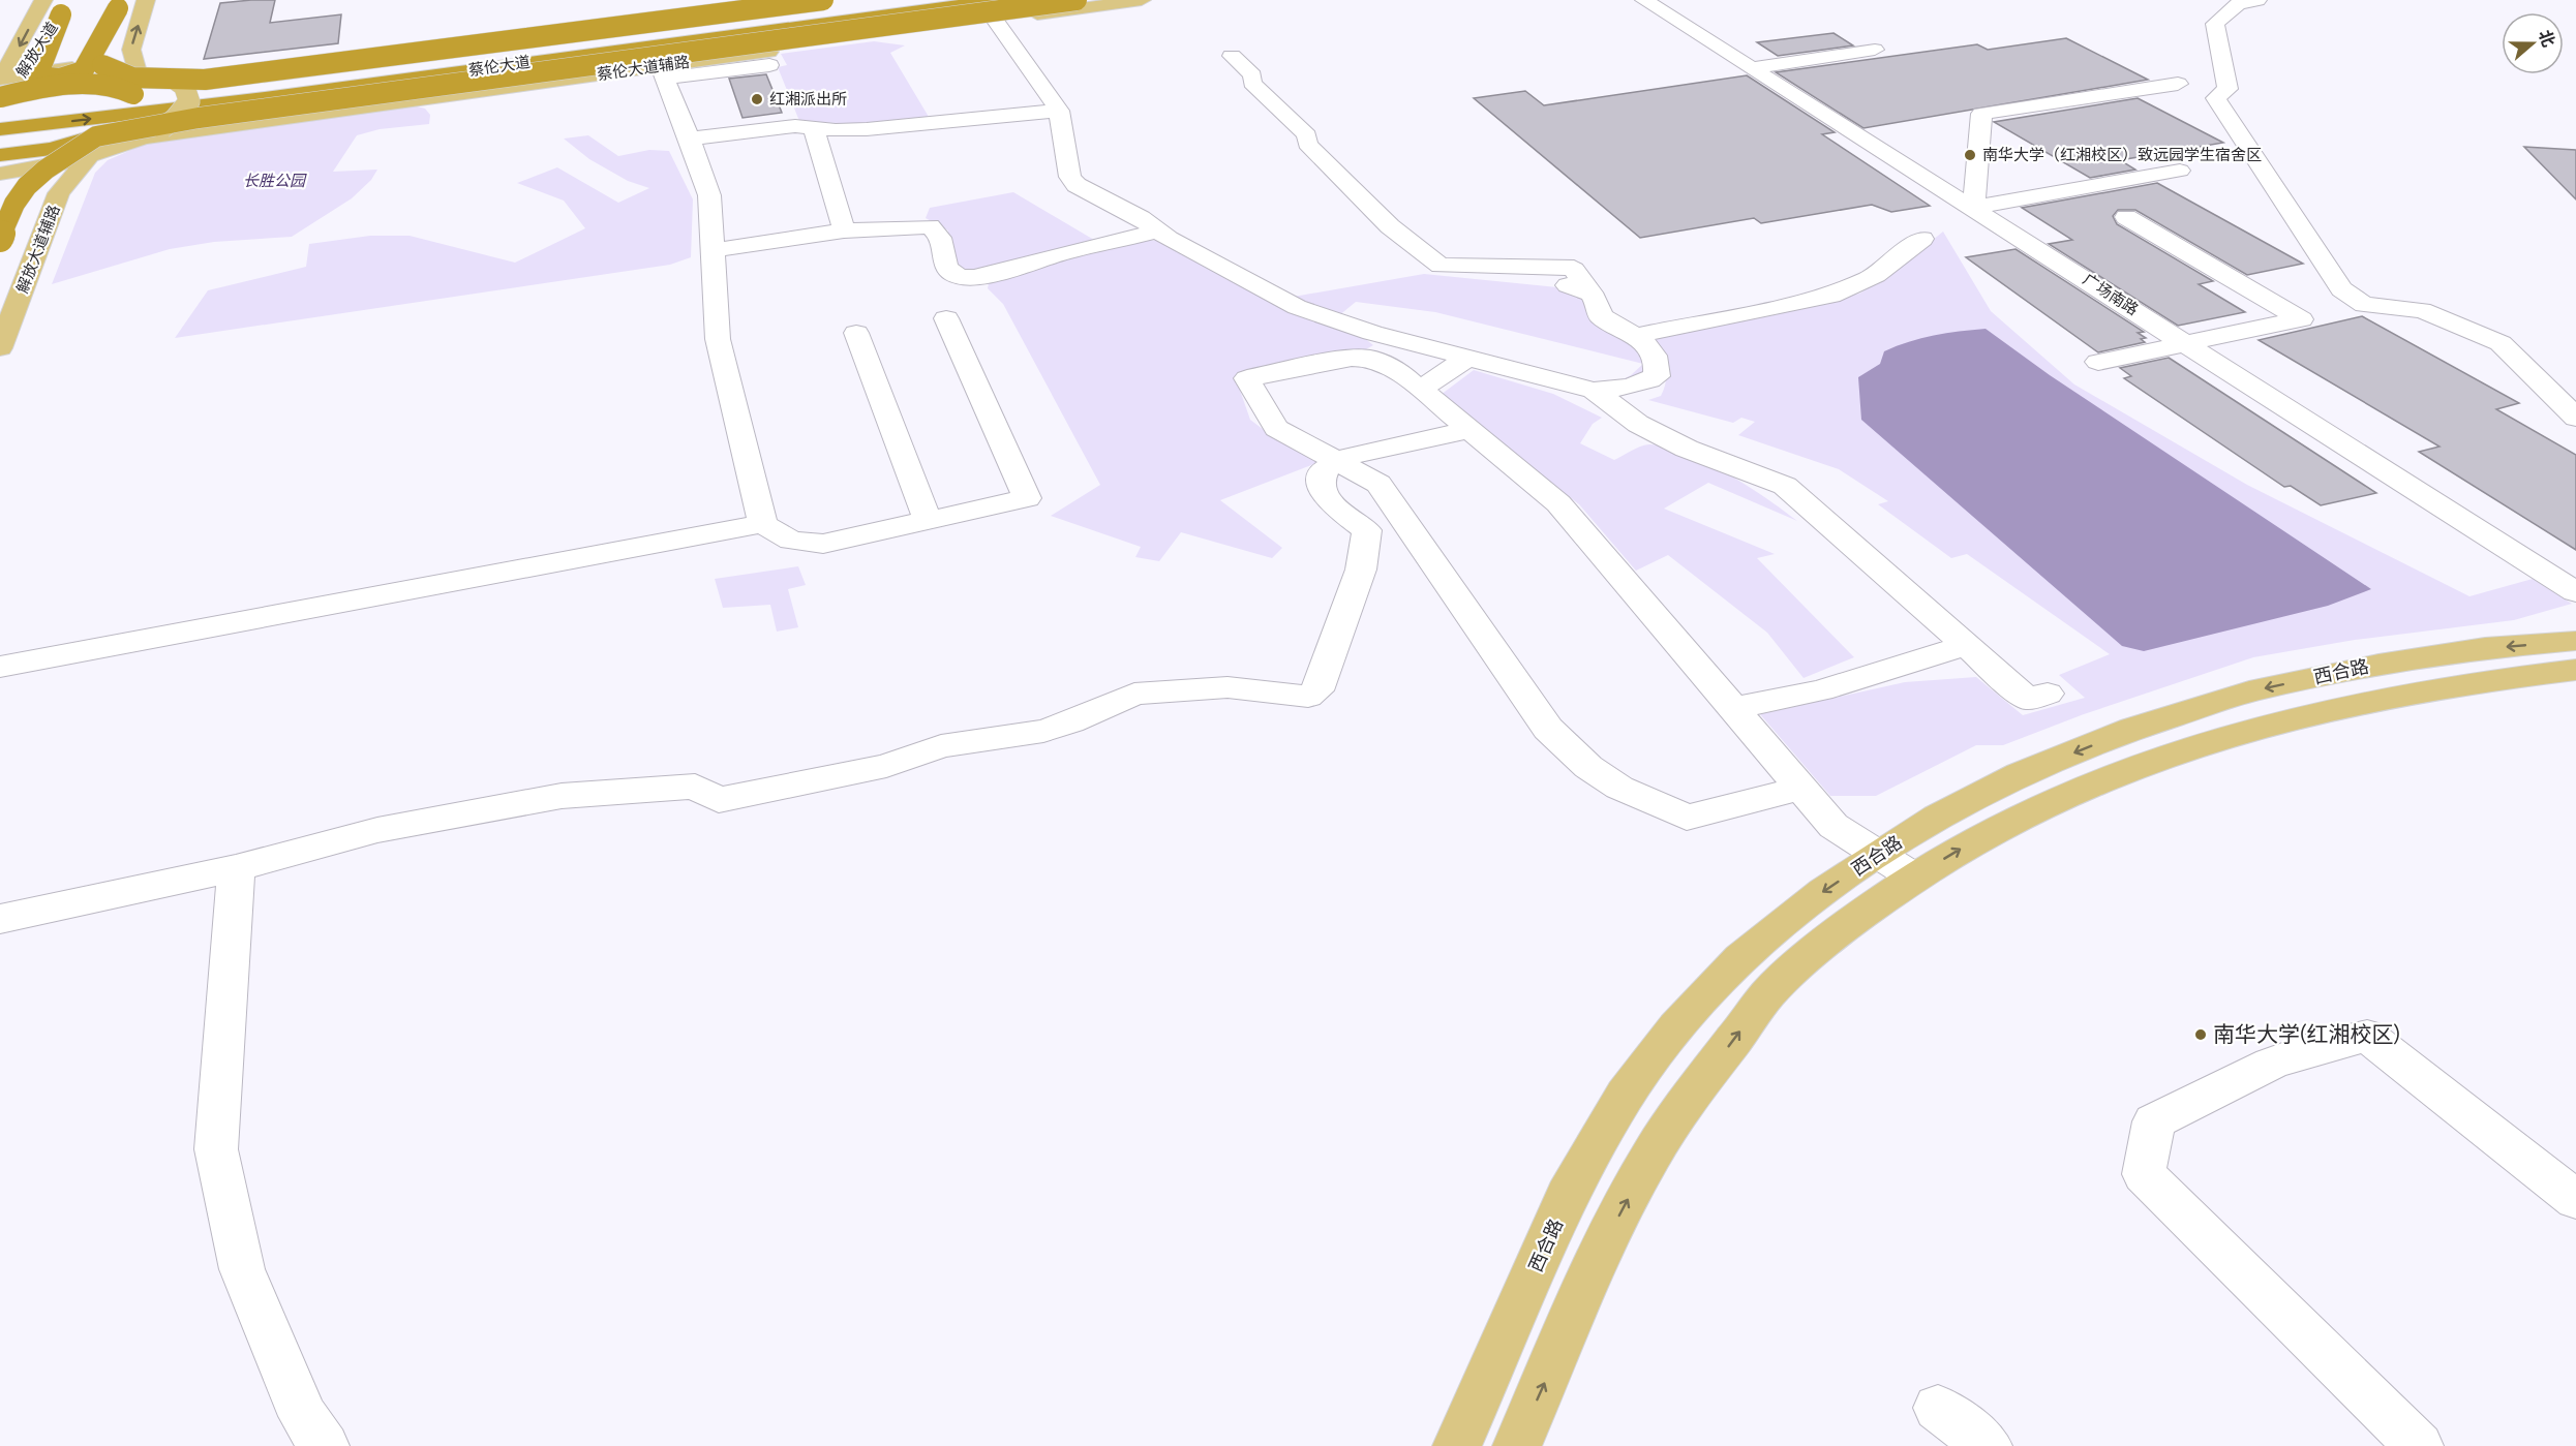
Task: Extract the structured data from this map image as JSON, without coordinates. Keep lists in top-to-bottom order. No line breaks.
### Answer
{"streets":{"highway":["解放大道","蔡伦大道"],"main road":["蔡伦大道辅路","解放大道辅路","西合路"],"street":["广场南路"]},"crossings":[["蔡伦大道","蔡伦大道辅路"]],"parks":["长胜公园"],"places":["红湘派出所","南华大学（红湘校区）致远园学生宿舍区","南华大学(红湘校区)"],"north":"right"}
